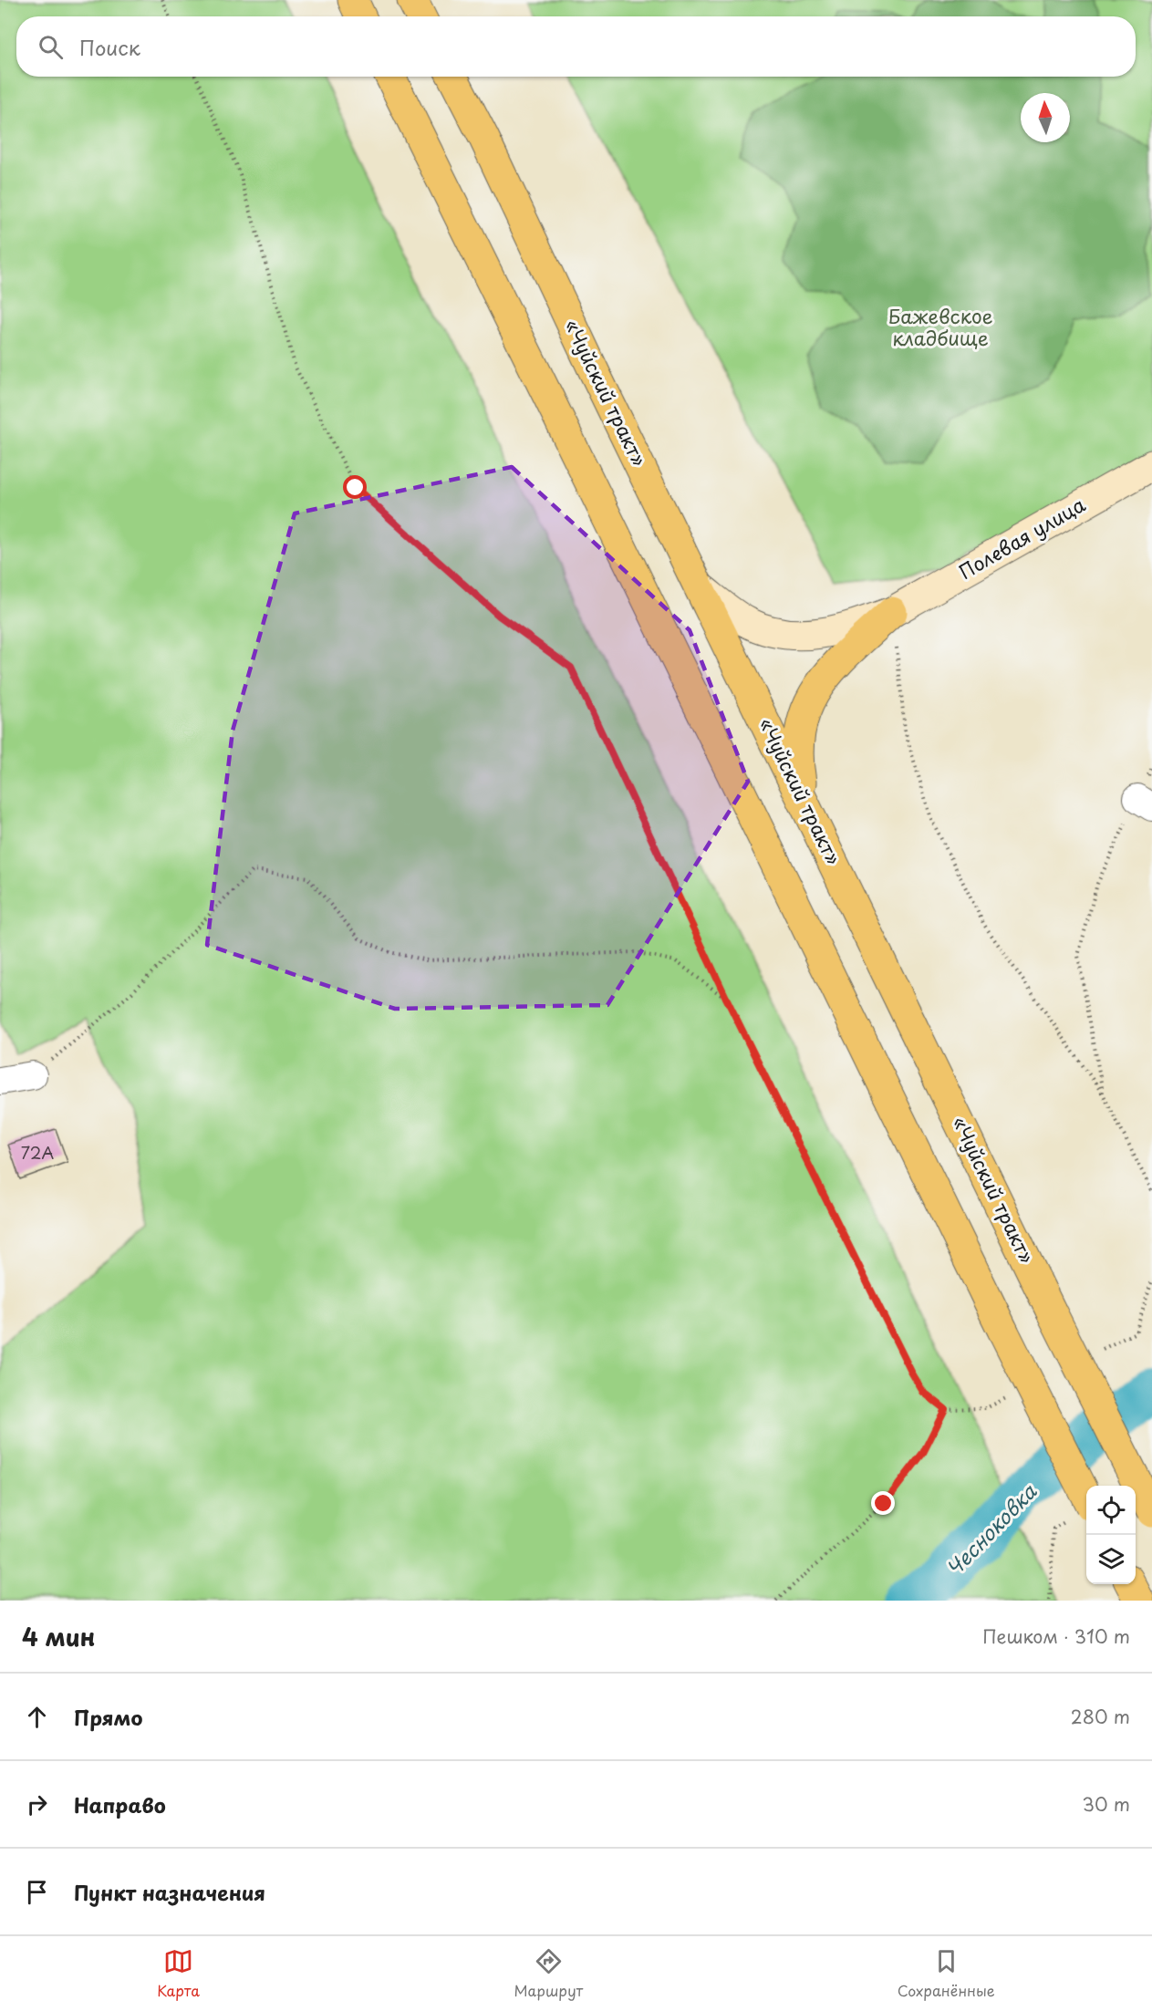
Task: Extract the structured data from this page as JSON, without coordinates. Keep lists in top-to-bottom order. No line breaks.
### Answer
{"streets":{"highway":["«Чуйский тракт»"],"street":["Полевая улица"]},"crossings":[["«Чуйский тракт»","Полевая улица"]],"water":["Чесноковка"],"parks":["Бажевское кладбище"],"house_numbers":["72А"],"north":"top","page":{"search":"Поиск","heading":["4 мин","Пешком · 310 m"],"list":[["Прямо","280 m"],["Направо","30 m"],"Пункт назначения"],"nav":["Карта","Маршрут","Сохранённые"]}}
